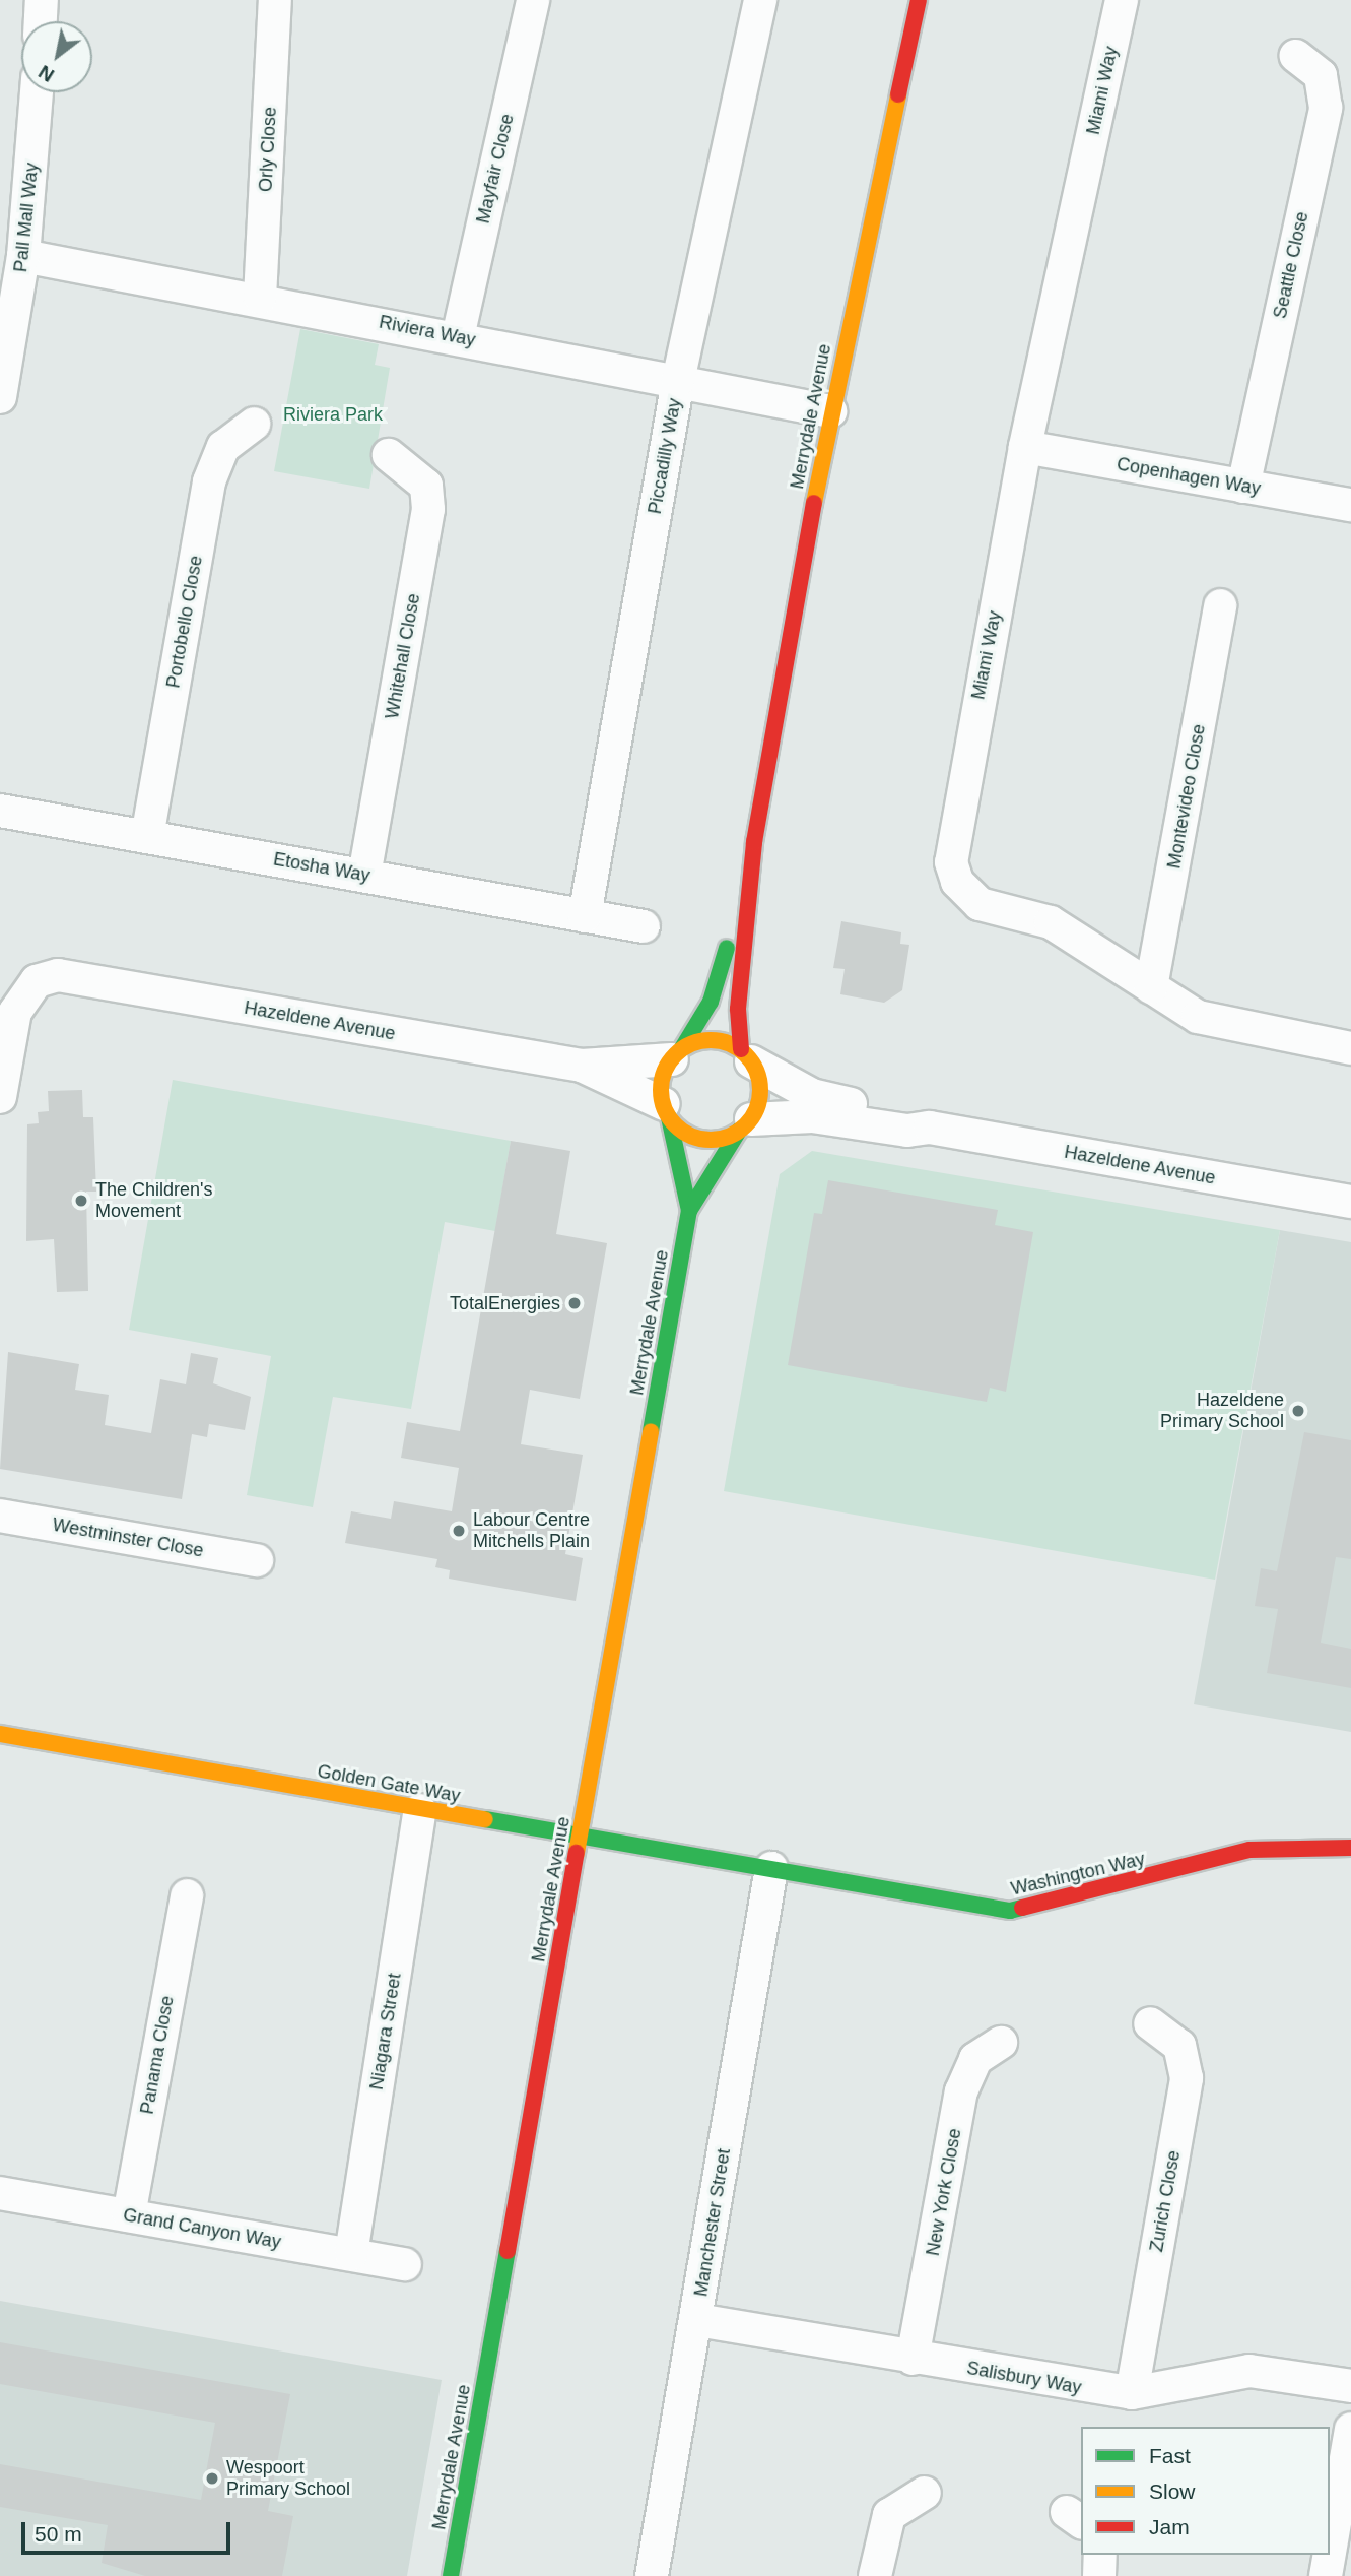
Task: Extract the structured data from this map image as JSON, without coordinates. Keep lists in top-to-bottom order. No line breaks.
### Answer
{"streets":{"street":["Miami Way","Orly Close","Mayfair Close","Pall Mall Way","Seattle Close","Riviera Way","Merrydale Avenue","Piccadilly Way","Copenhagen Way","Portobello Close","Whitehall Close","Montevideo Close","Etosha Way","Hazeldene Avenue","Westminster Close","Golden Gate Way","Washington Way","Niagara Street","Panama Close","New York Close","Zurich Close","Manchester Street","Grand Canyon Way","Salisbury Way"]},"crossings":[["Miami Way","Copenhagen Way"],["Miami Way","Montevideo Close"],["Orly Close","Riviera Way"],["Mayfair Close","Riviera Way"],["Pall Mall Way","Riviera Way"],["Seattle Close","Copenhagen Way"],["Riviera Way","Merrydale Avenue"],["Riviera Way","Piccadilly Way"],["Merrydale Avenue","Hazeldene Avenue"],["Merrydale Avenue","Golden Gate Way"],["Piccadilly Way","Etosha Way"],["Portobello Close","Etosha Way"],["Whitehall Close","Etosha Way"],["Golden Gate Way","Washington Way"],["Golden Gate Way","Niagara Street"],["Golden Gate Way","Manchester Street"],["Washington Way","Manchester Street"],["Niagara Street","Grand Canyon Way"],["Panama Close","Grand Canyon Way"],["New York Close","Salisbury Way"],["Zurich Close","Salisbury Way"],["Manchester Street","Salisbury Way"]],"parks":["Riviera Park"],"places":["The Children's Movement","TotalEnergies","Hazeldene Primary School","Labour Centre Mitchells Plain","Wespoort Primary School"],"legend":["Fast","Slow","Jam"],"scale_bar":"50 m","north":"bottom left"}
